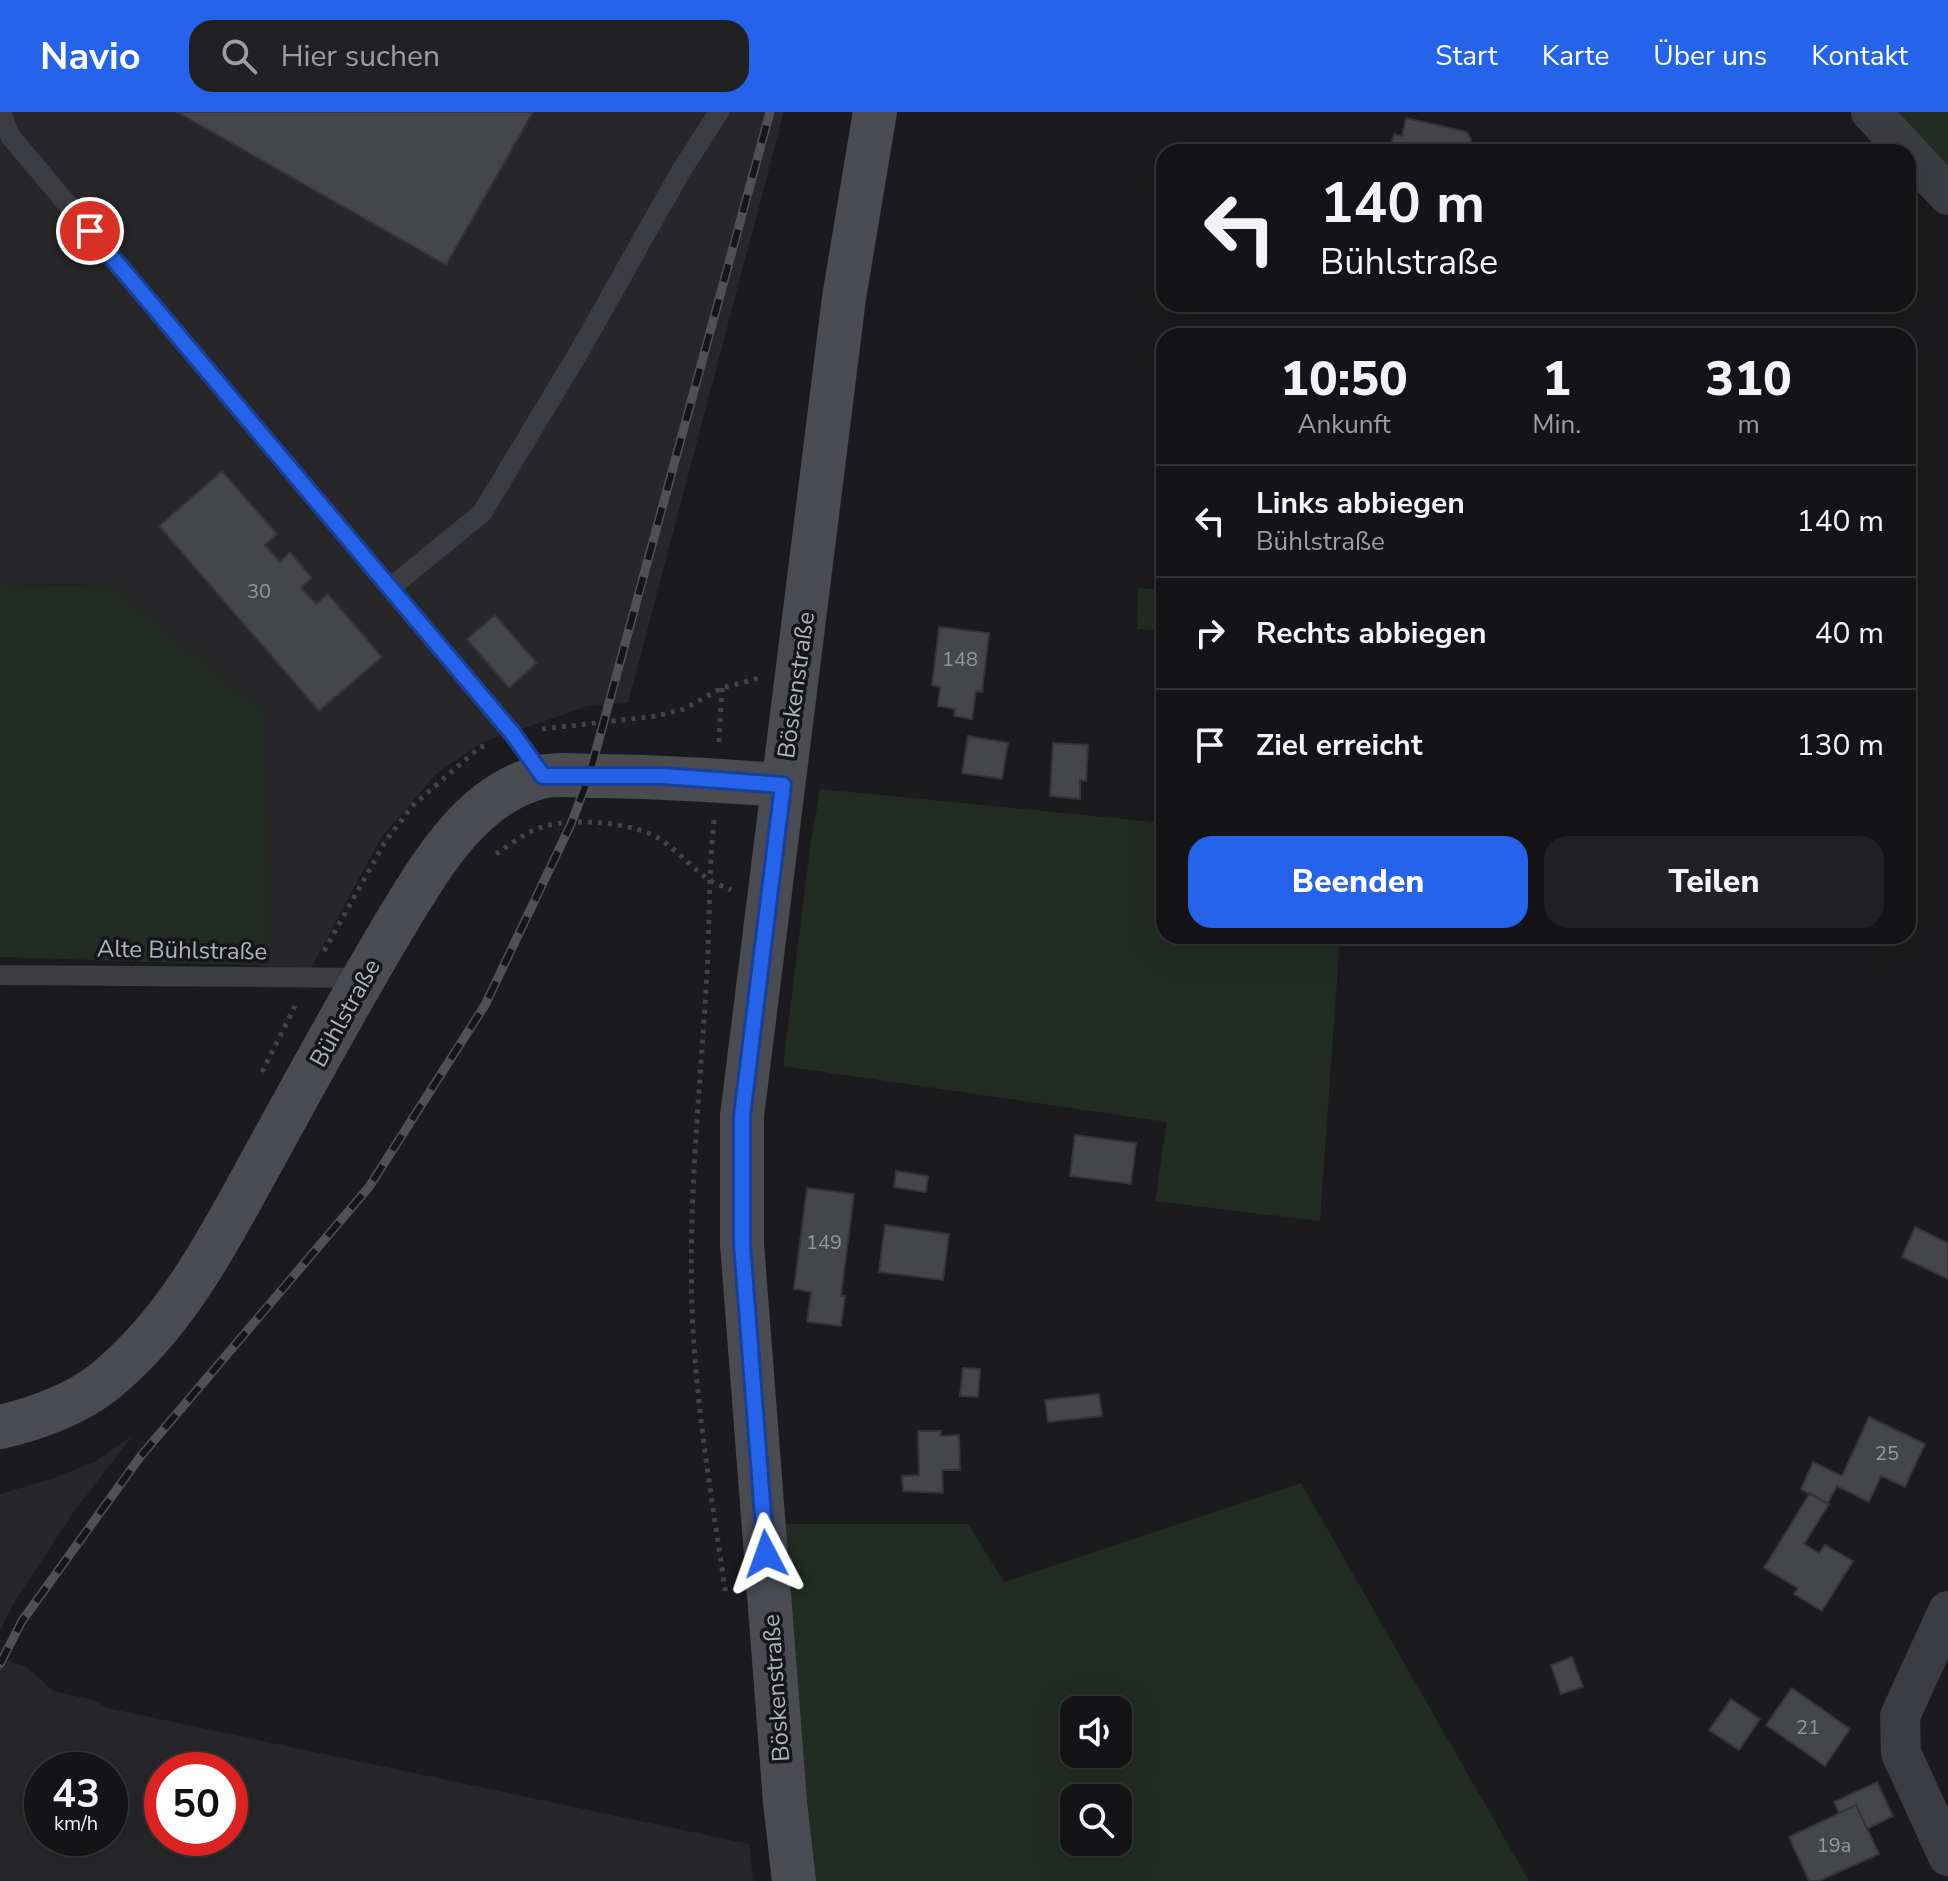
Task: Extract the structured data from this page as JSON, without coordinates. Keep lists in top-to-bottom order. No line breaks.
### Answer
{"streets":{"main road":["Böskenstraße","Bühlstraße"],"lane":["Alte Bühlstraße"]},"crossings":[["Böskenstraße","Bühlstraße"],["Alte Bühlstraße","Bühlstraße"]],"house_numbers":["30","148","149","25","21","19a"],"page":{"header":"Navio","search":"Hier suchen","nav":["Start","Karte","Über uns","Kontakt"],"turn":["140 m","Bühlstraße"],"eta":["10:50","Ankunft","1","Min.","310","m"],"list":[{"name":"Links abbiegen","note":"Bühlstraße","value":"140 m"},{"name":"Rechts abbiegen","value":"40 m"},{"name":"Ziel erreicht","value":"130 m"}],"buttons":["Beenden","Teilen"],"speed":"43 km/h","limit":"50"}}
